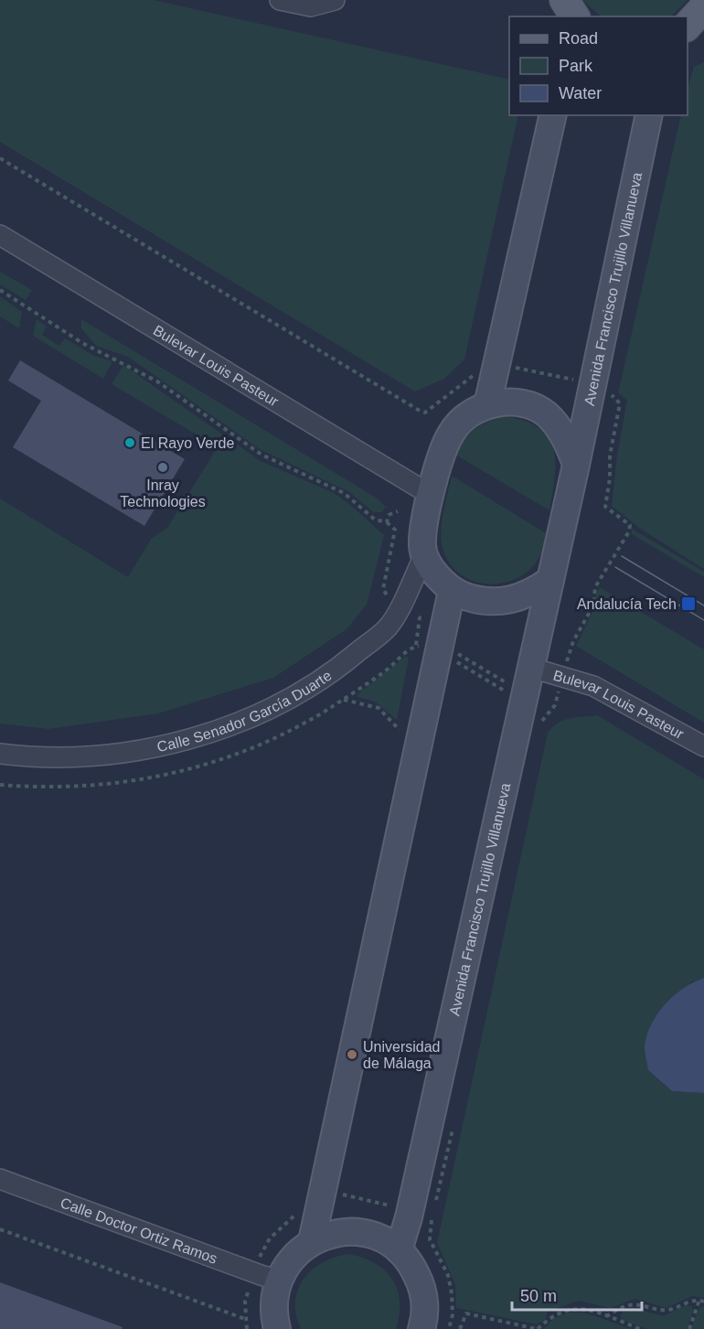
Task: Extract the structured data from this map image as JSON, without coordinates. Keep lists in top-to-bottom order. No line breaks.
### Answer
{"streets":{"street":["Avenida Francisco Trujillo Villanueva","Bulevar Louis Pasteur","Calle Senador García Duarte","Calle Doctor Ortiz Ramos"]},"crossings":[["Avenida Francisco Trujillo Villanueva","Bulevar Louis Pasteur"],["Avenida Francisco Trujillo Villanueva","Calle Senador García Duarte"],["Bulevar Louis Pasteur","Calle Senador García Duarte"]],"places":{"other":["El Rayo Verde","Inray Technologies","Universidad de Málaga"],"transit":["Andalucía Tech"]},"legend":["Road","Park","Water"],"scale_bar":"50 m"}
